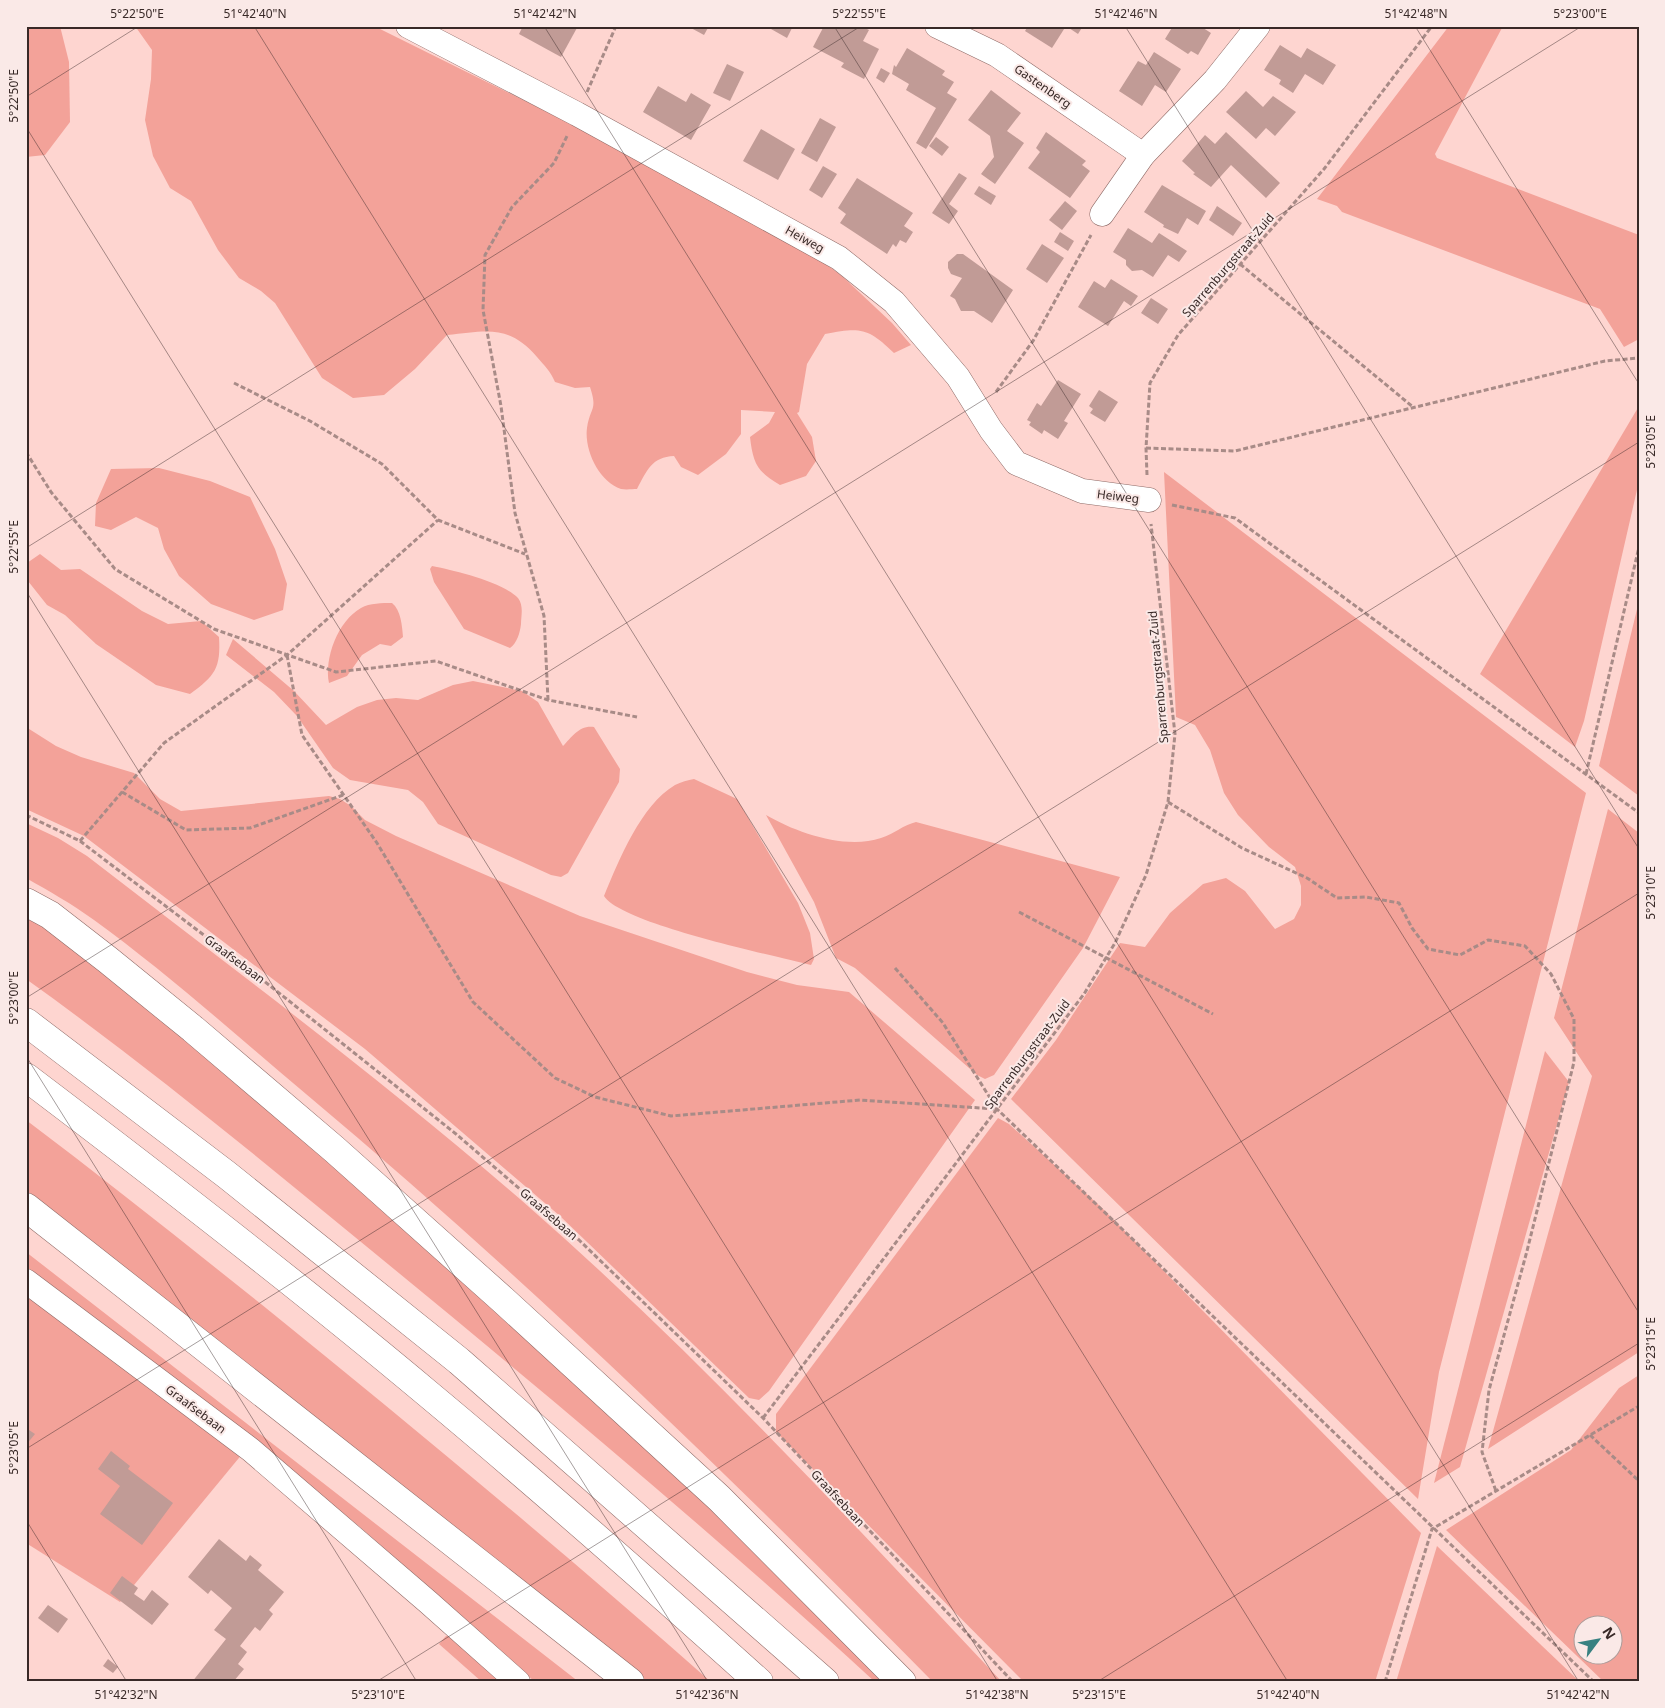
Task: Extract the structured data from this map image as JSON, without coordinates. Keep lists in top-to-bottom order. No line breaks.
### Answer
{"streets":{"street":["Gastenberg","Heiweg","Graafsebaan"],"path":["Sparrenburgstraat-Zuid"]},"crossings":[["Heiweg","Sparrenburgstraat-Zuid"],["Sparrenburgstraat-Zuid","Graafsebaan"]],"north":"top right","coordinates":["5°22'50\"E","51°42'40\"N","51°42'42\"N","5°22'55\"E","51°42'46\"N","51°42'48\"N","5°23'00\"E","5°23'05\"E","5°23'10\"E","5°23'15\"E","51°42'32\"N","51°42'36\"N","51°42'38\"N"]}
